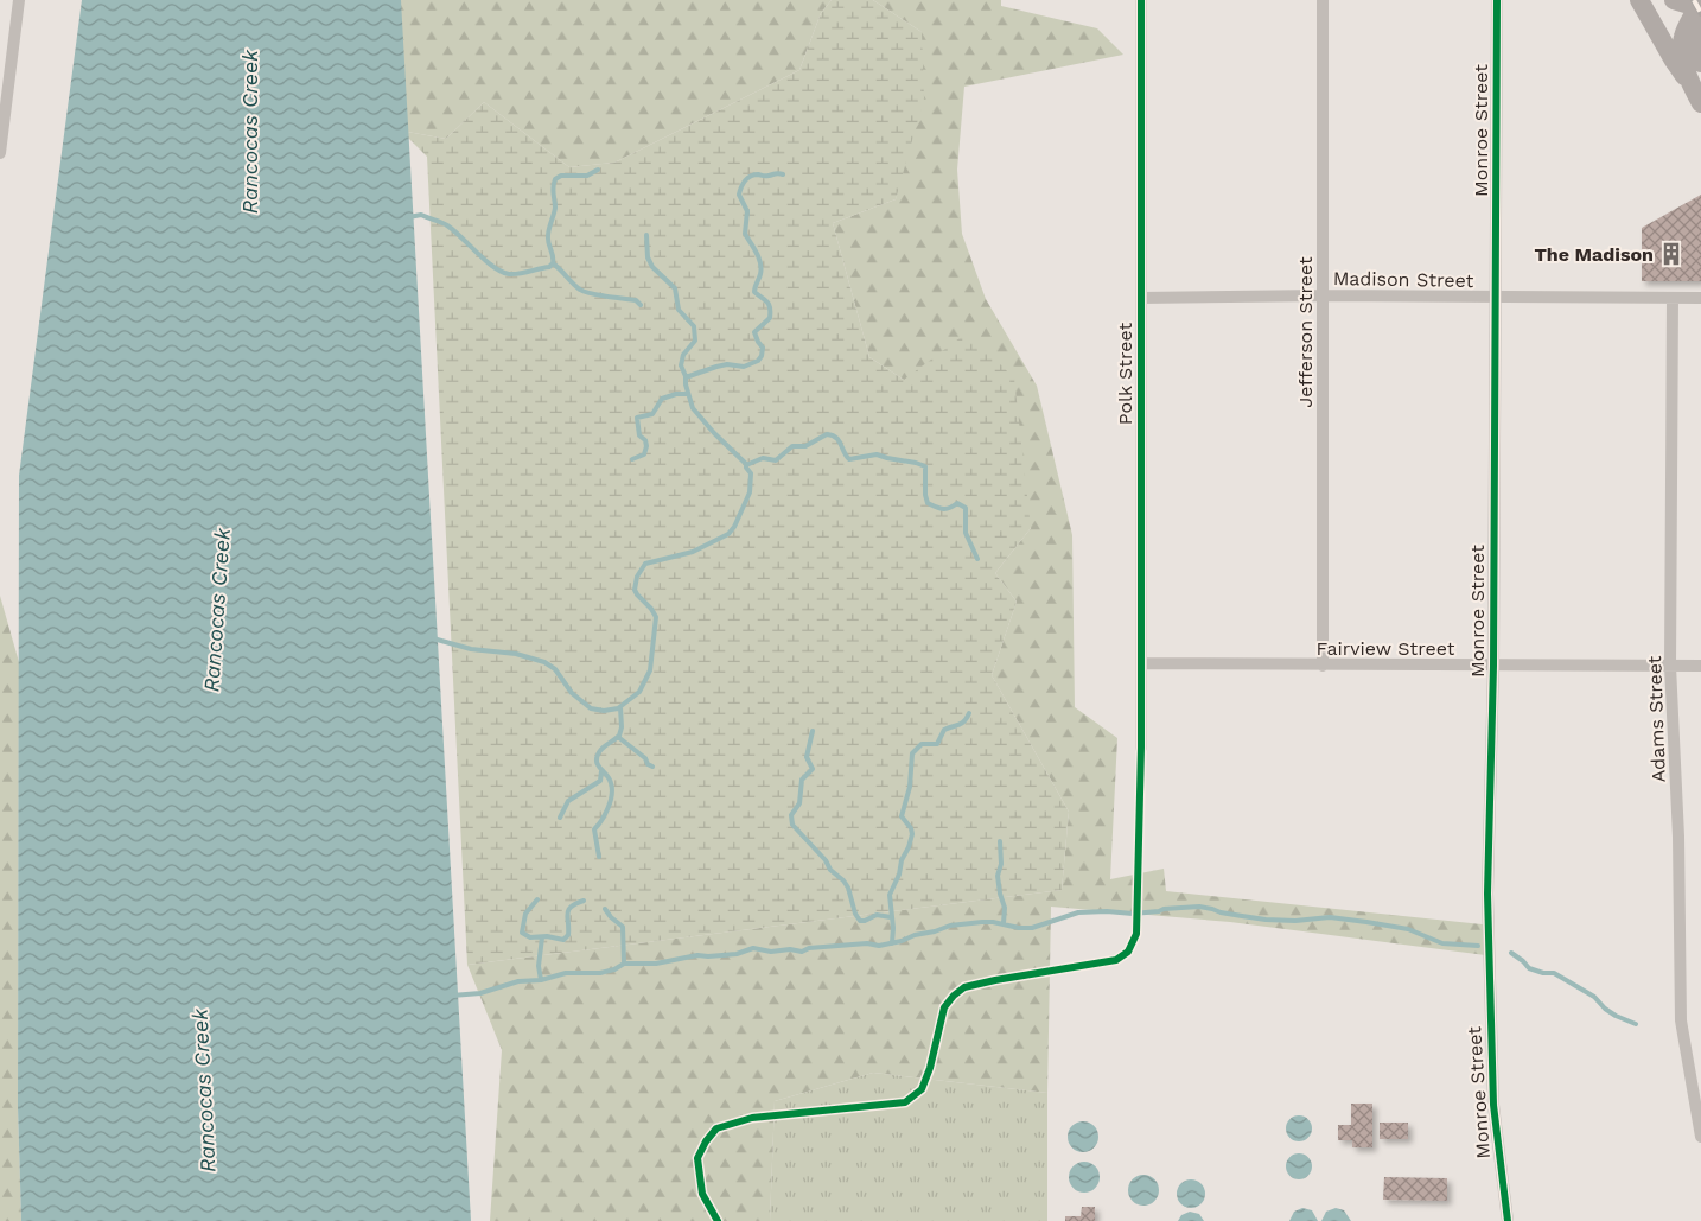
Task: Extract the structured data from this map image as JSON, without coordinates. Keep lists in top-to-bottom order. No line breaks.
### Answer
{"streets":{"street":["Monroe Street","Madison Street","Jefferson Street","Polk Street","Fairview Street","Adams Street"]},"crossings":[["Monroe Street","Madison Street"],["Monroe Street","Fairview Street"],["Madison Street","Jefferson Street"],["Madison Street","Polk Street"],["Madison Street","Adams Street"],["Jefferson Street","Fairview Street"],["Polk Street","Fairview Street"],["Fairview Street","Adams Street"]],"water":["Rancocas Creek"],"places":{"building":["The Madison"]}}
